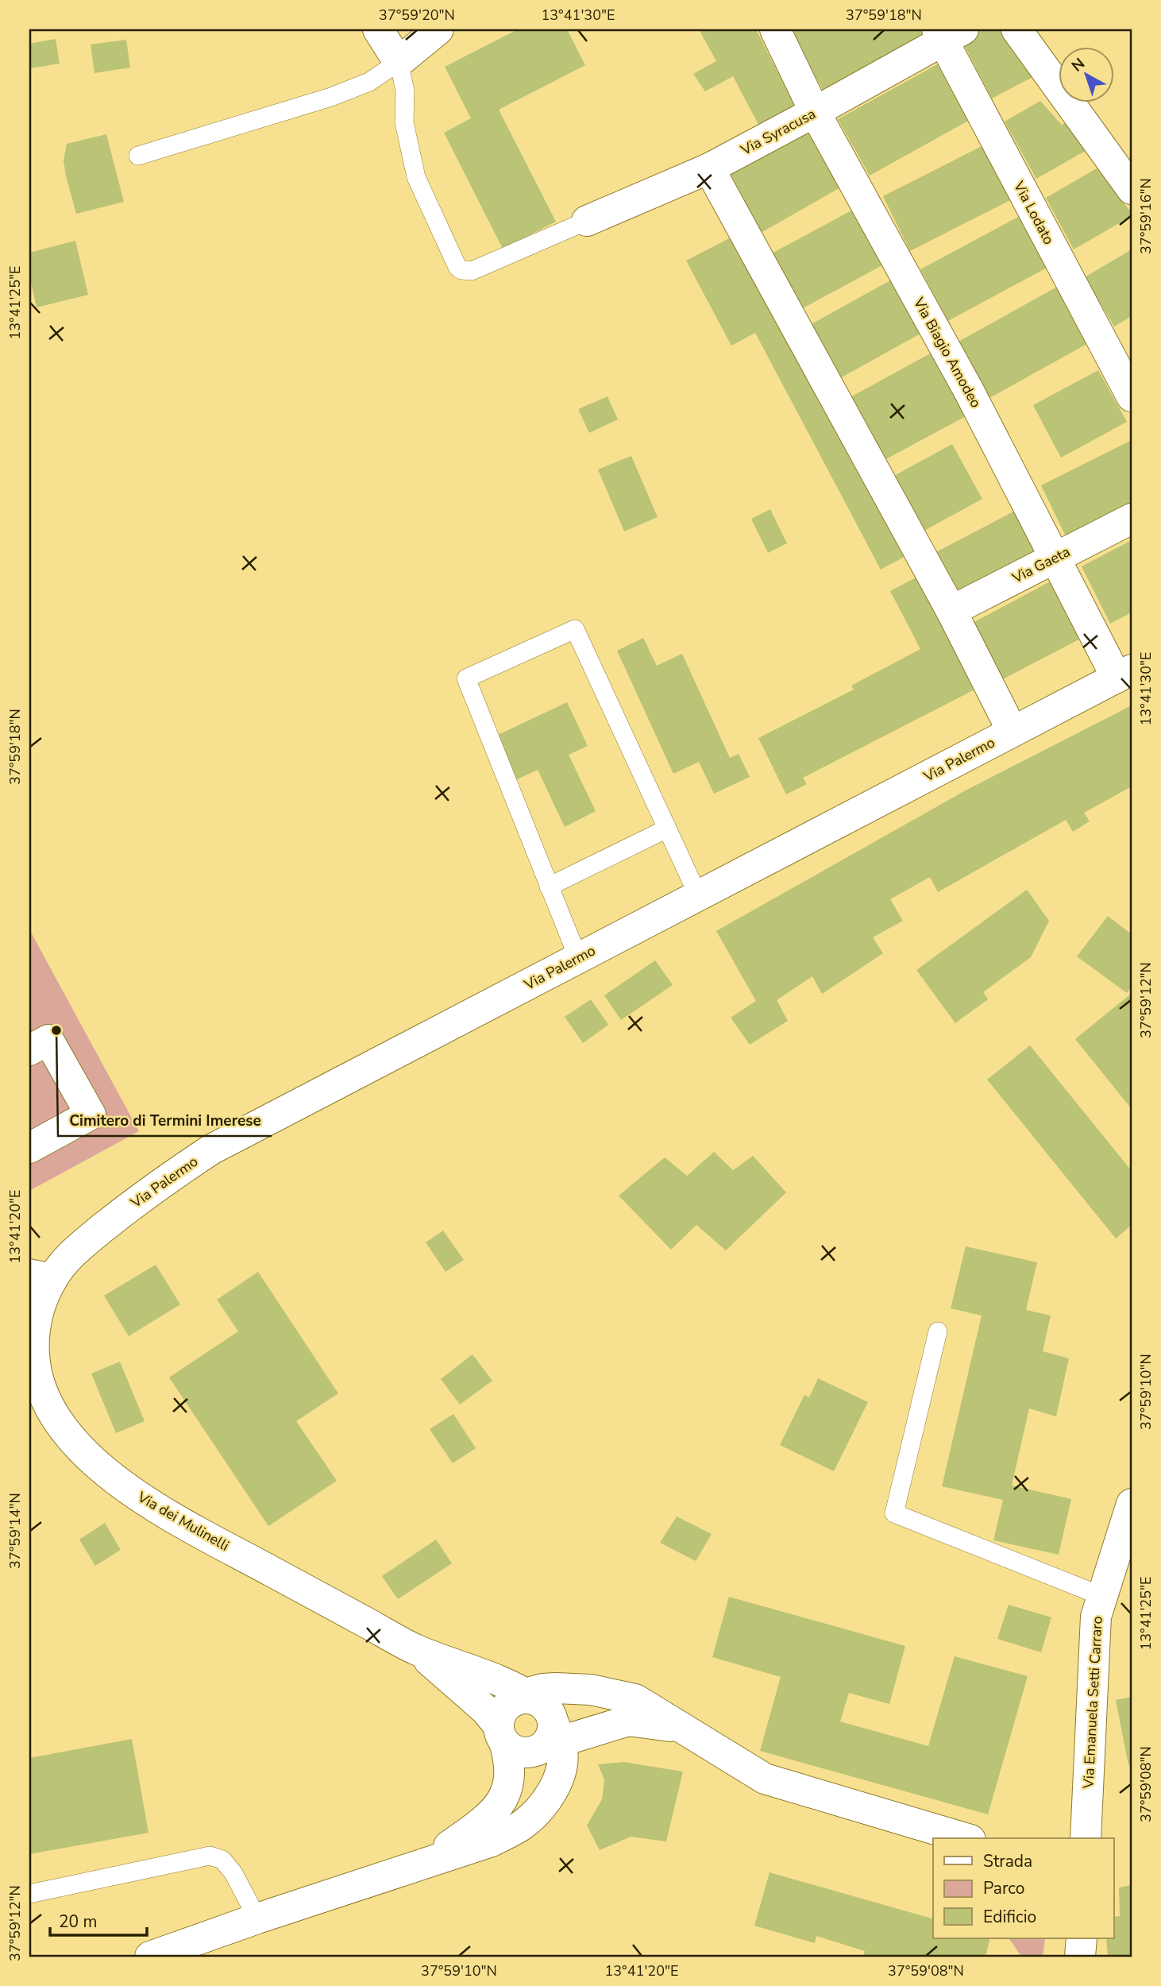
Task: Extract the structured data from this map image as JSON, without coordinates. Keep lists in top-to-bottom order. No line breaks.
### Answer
{"streets":{"street":["Via Syracusa","Via Lodato","Via Biagio Amodeo","Via Gaeta","Via Palermo","Via dei Mulinelli","Via Emanuela Setti Carraro"]},"crossings":[["Via Syracusa","Via Lodato"],["Via Syracusa","Via Biagio Amodeo"],["Via Biagio Amodeo","Via Gaeta"],["Via Biagio Amodeo","Via Palermo"],["Via Palermo","Via dei Mulinelli"]],"places":["Cimitero di Termini Imerese"],"legend":["Strada","Parco","Edificio"],"scale_bar":"20 m","north":"top left","coordinates":["37°59'20\"N","13°41'30\"E","37°59'18\"N","37°59'16\"N","13°41'25\"E","37°59'12\"N","13°41'20\"E","37°59'10\"N","37°59'14\"N","37°59'08\"N"]}
